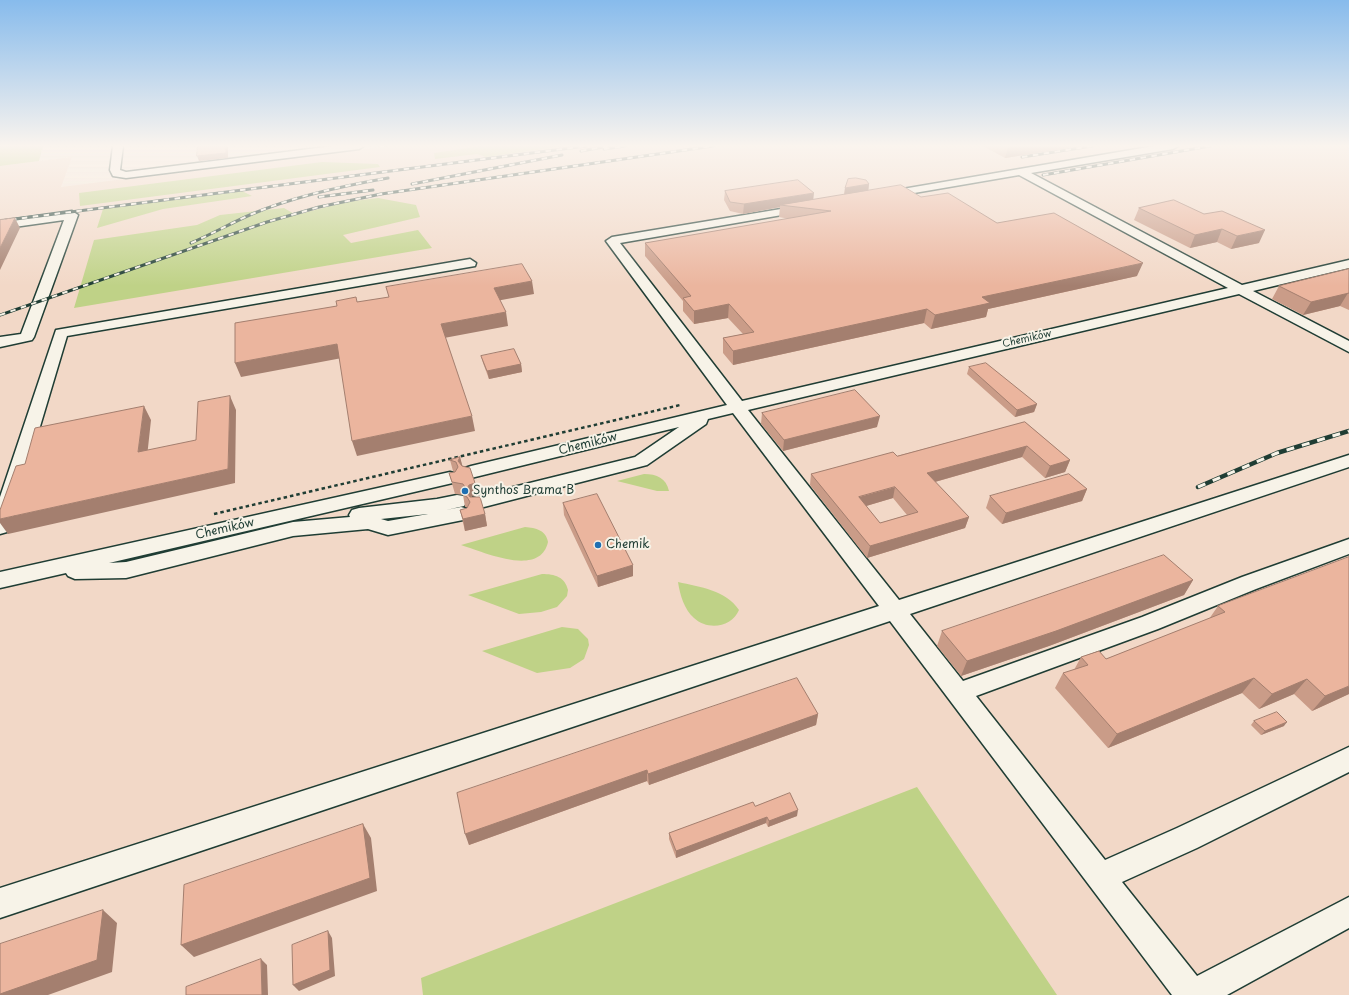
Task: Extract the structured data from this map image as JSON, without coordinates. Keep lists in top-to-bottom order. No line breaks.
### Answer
{"streets":{"street":["Chemików"]},"places":["Synthos Brama B","Chemik"]}
